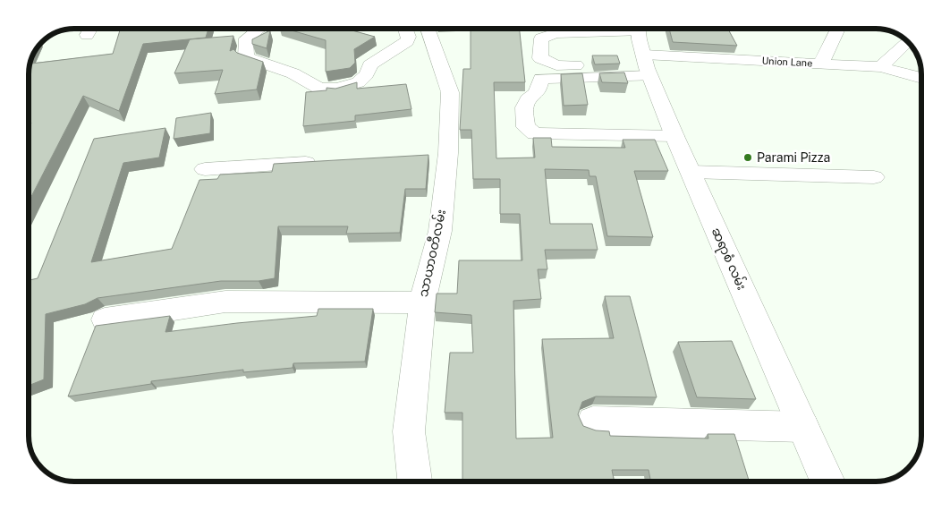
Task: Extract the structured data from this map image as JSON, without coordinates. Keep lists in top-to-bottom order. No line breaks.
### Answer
{"streets":{"street":["Union Lane","သာယာဝတီလမ်း","ဆရာစံ လမ်း"]},"crossings":[["Union Lane","ဆရာစံ လမ်း"]],"places":["Parami Pizza"]}
